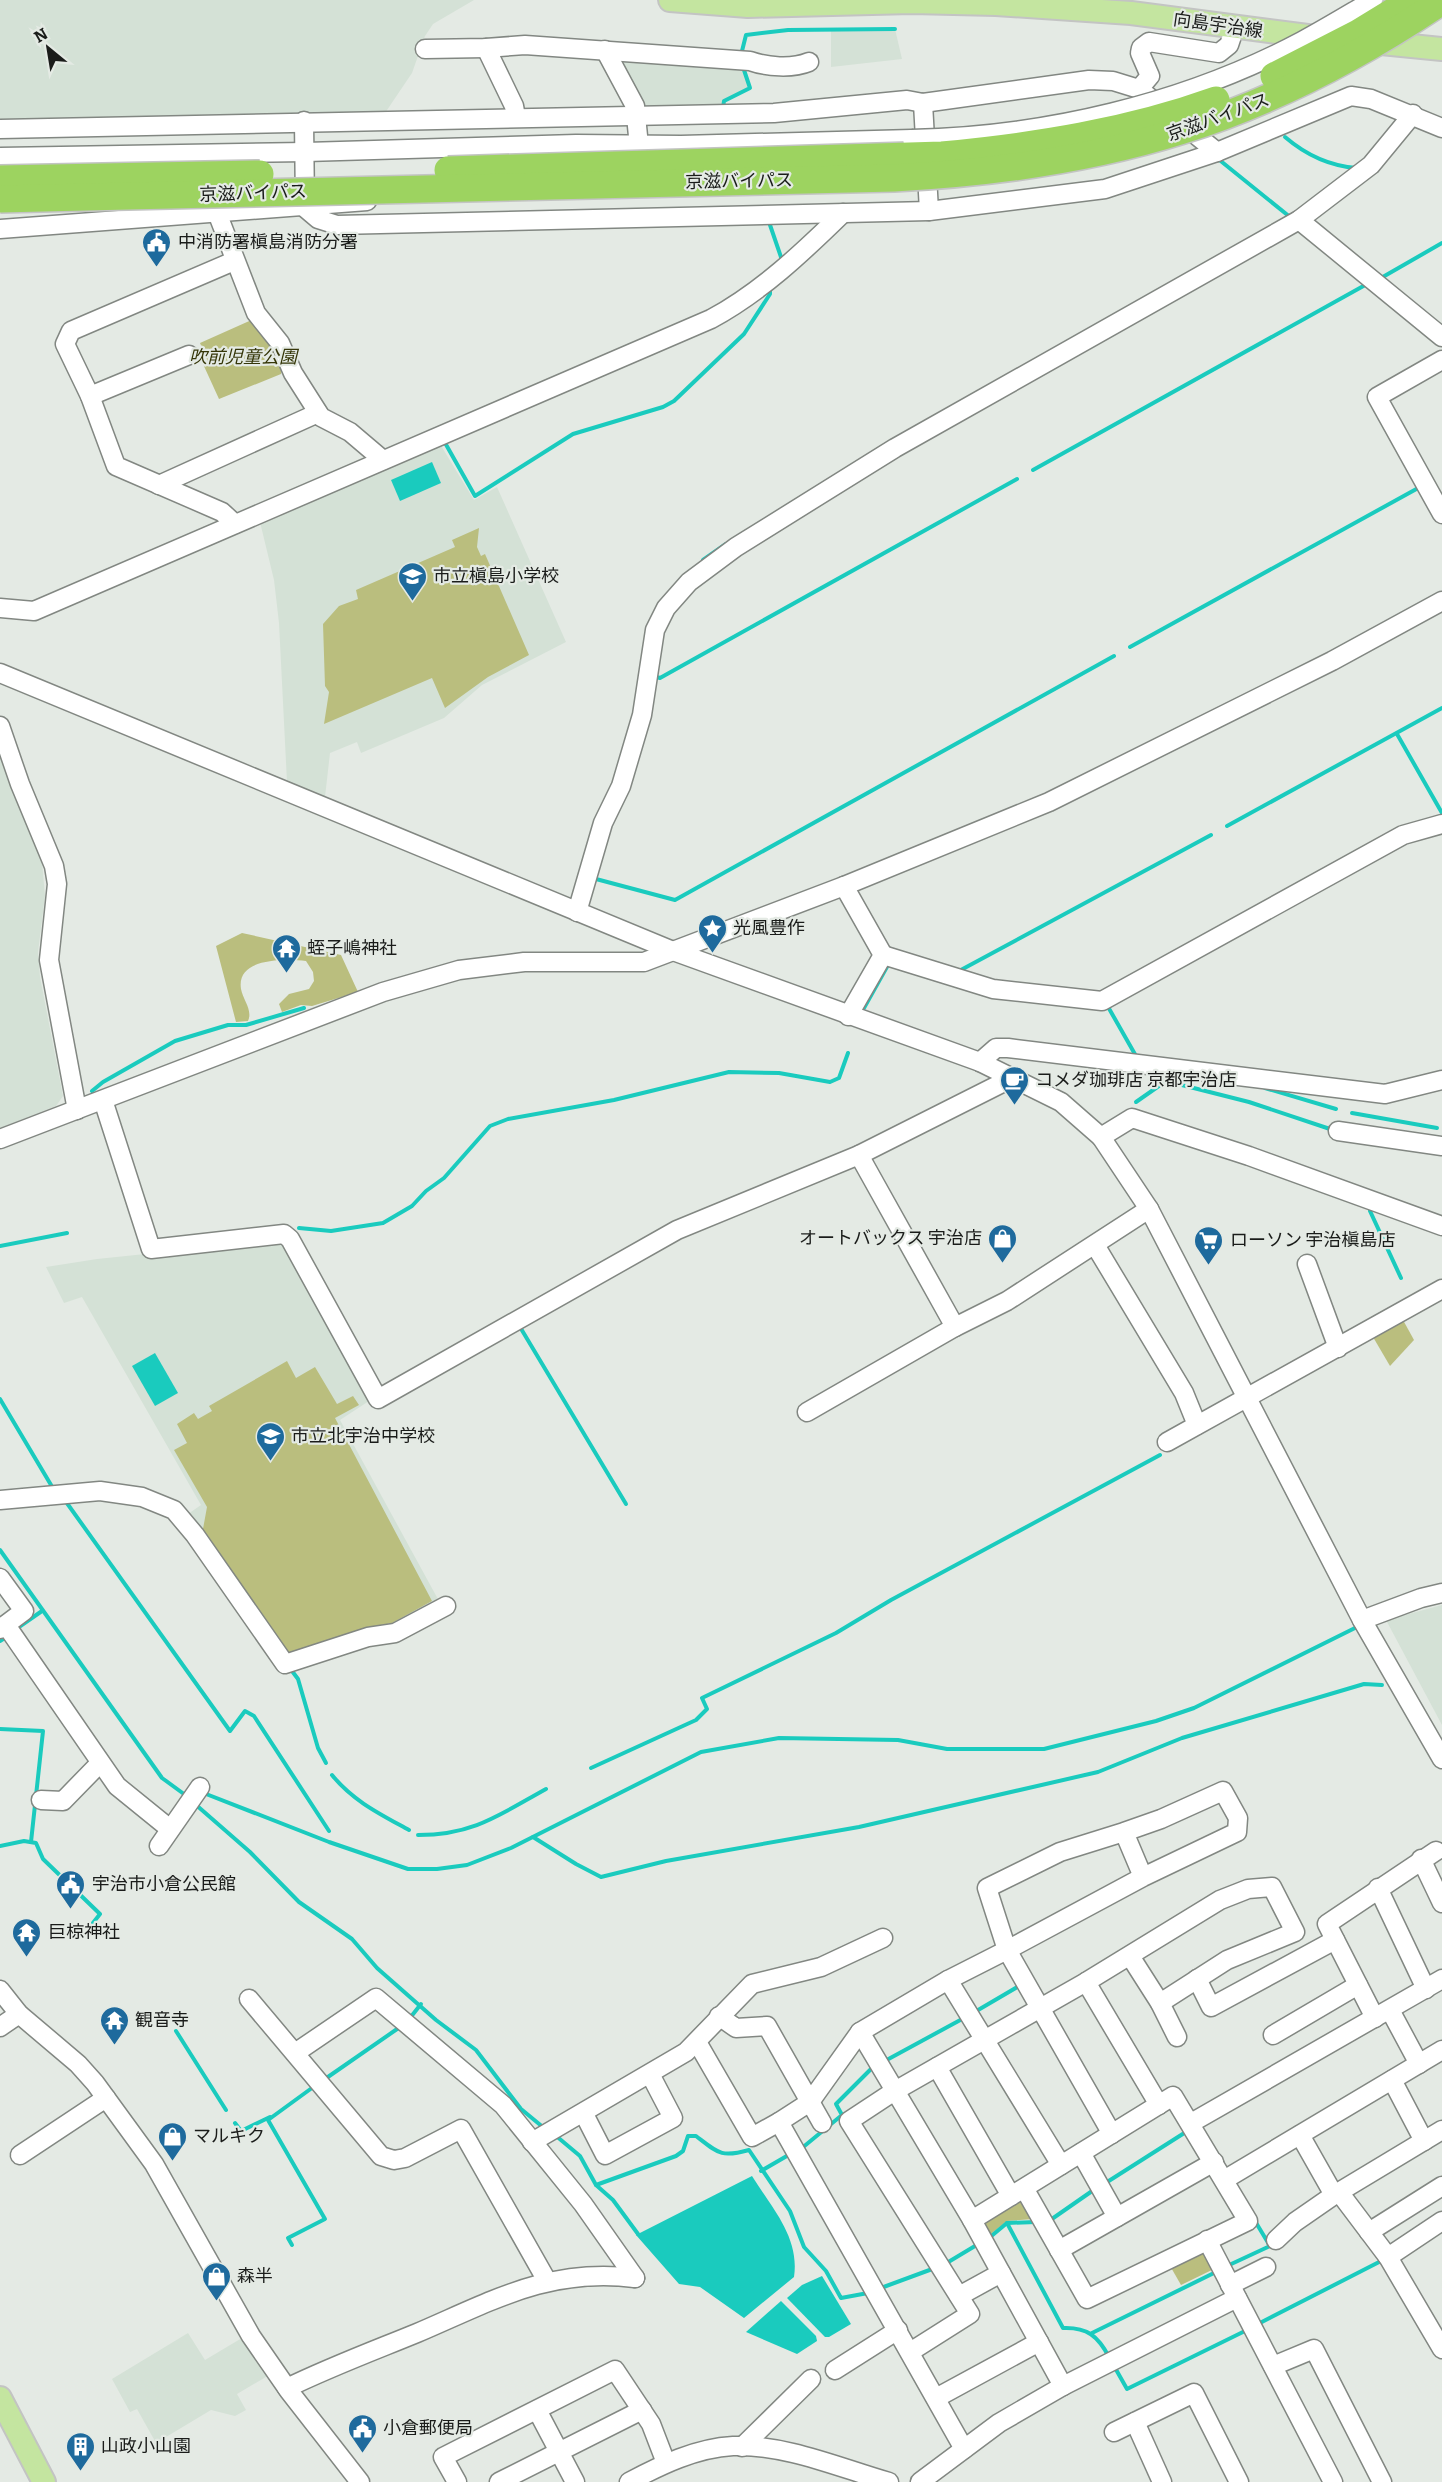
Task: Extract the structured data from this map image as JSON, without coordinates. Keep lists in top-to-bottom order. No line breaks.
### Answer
{"streets":{"highway":["京滋バイパス"],"main road":["向島宇治線"]},"parks":["吹前児童公園"],"places":{"public building":["中消防署槇島消防分署","宇治市小倉公民館","小倉郵便局"],"school or university":["市立槇島小学校","市立北宇治中学校"],"place":["光風豊作"],"temple":["蛭子嶋神社","巨椋神社","観音寺"],"cafe":["コメダ珈琲店 京都宇治店"],"shop":["オートバックス 宇治店","マルキク","森半"],"supermarket":["ローソン 宇治槇島店"],"building":["山政小山園"]},"north":"top left"}
